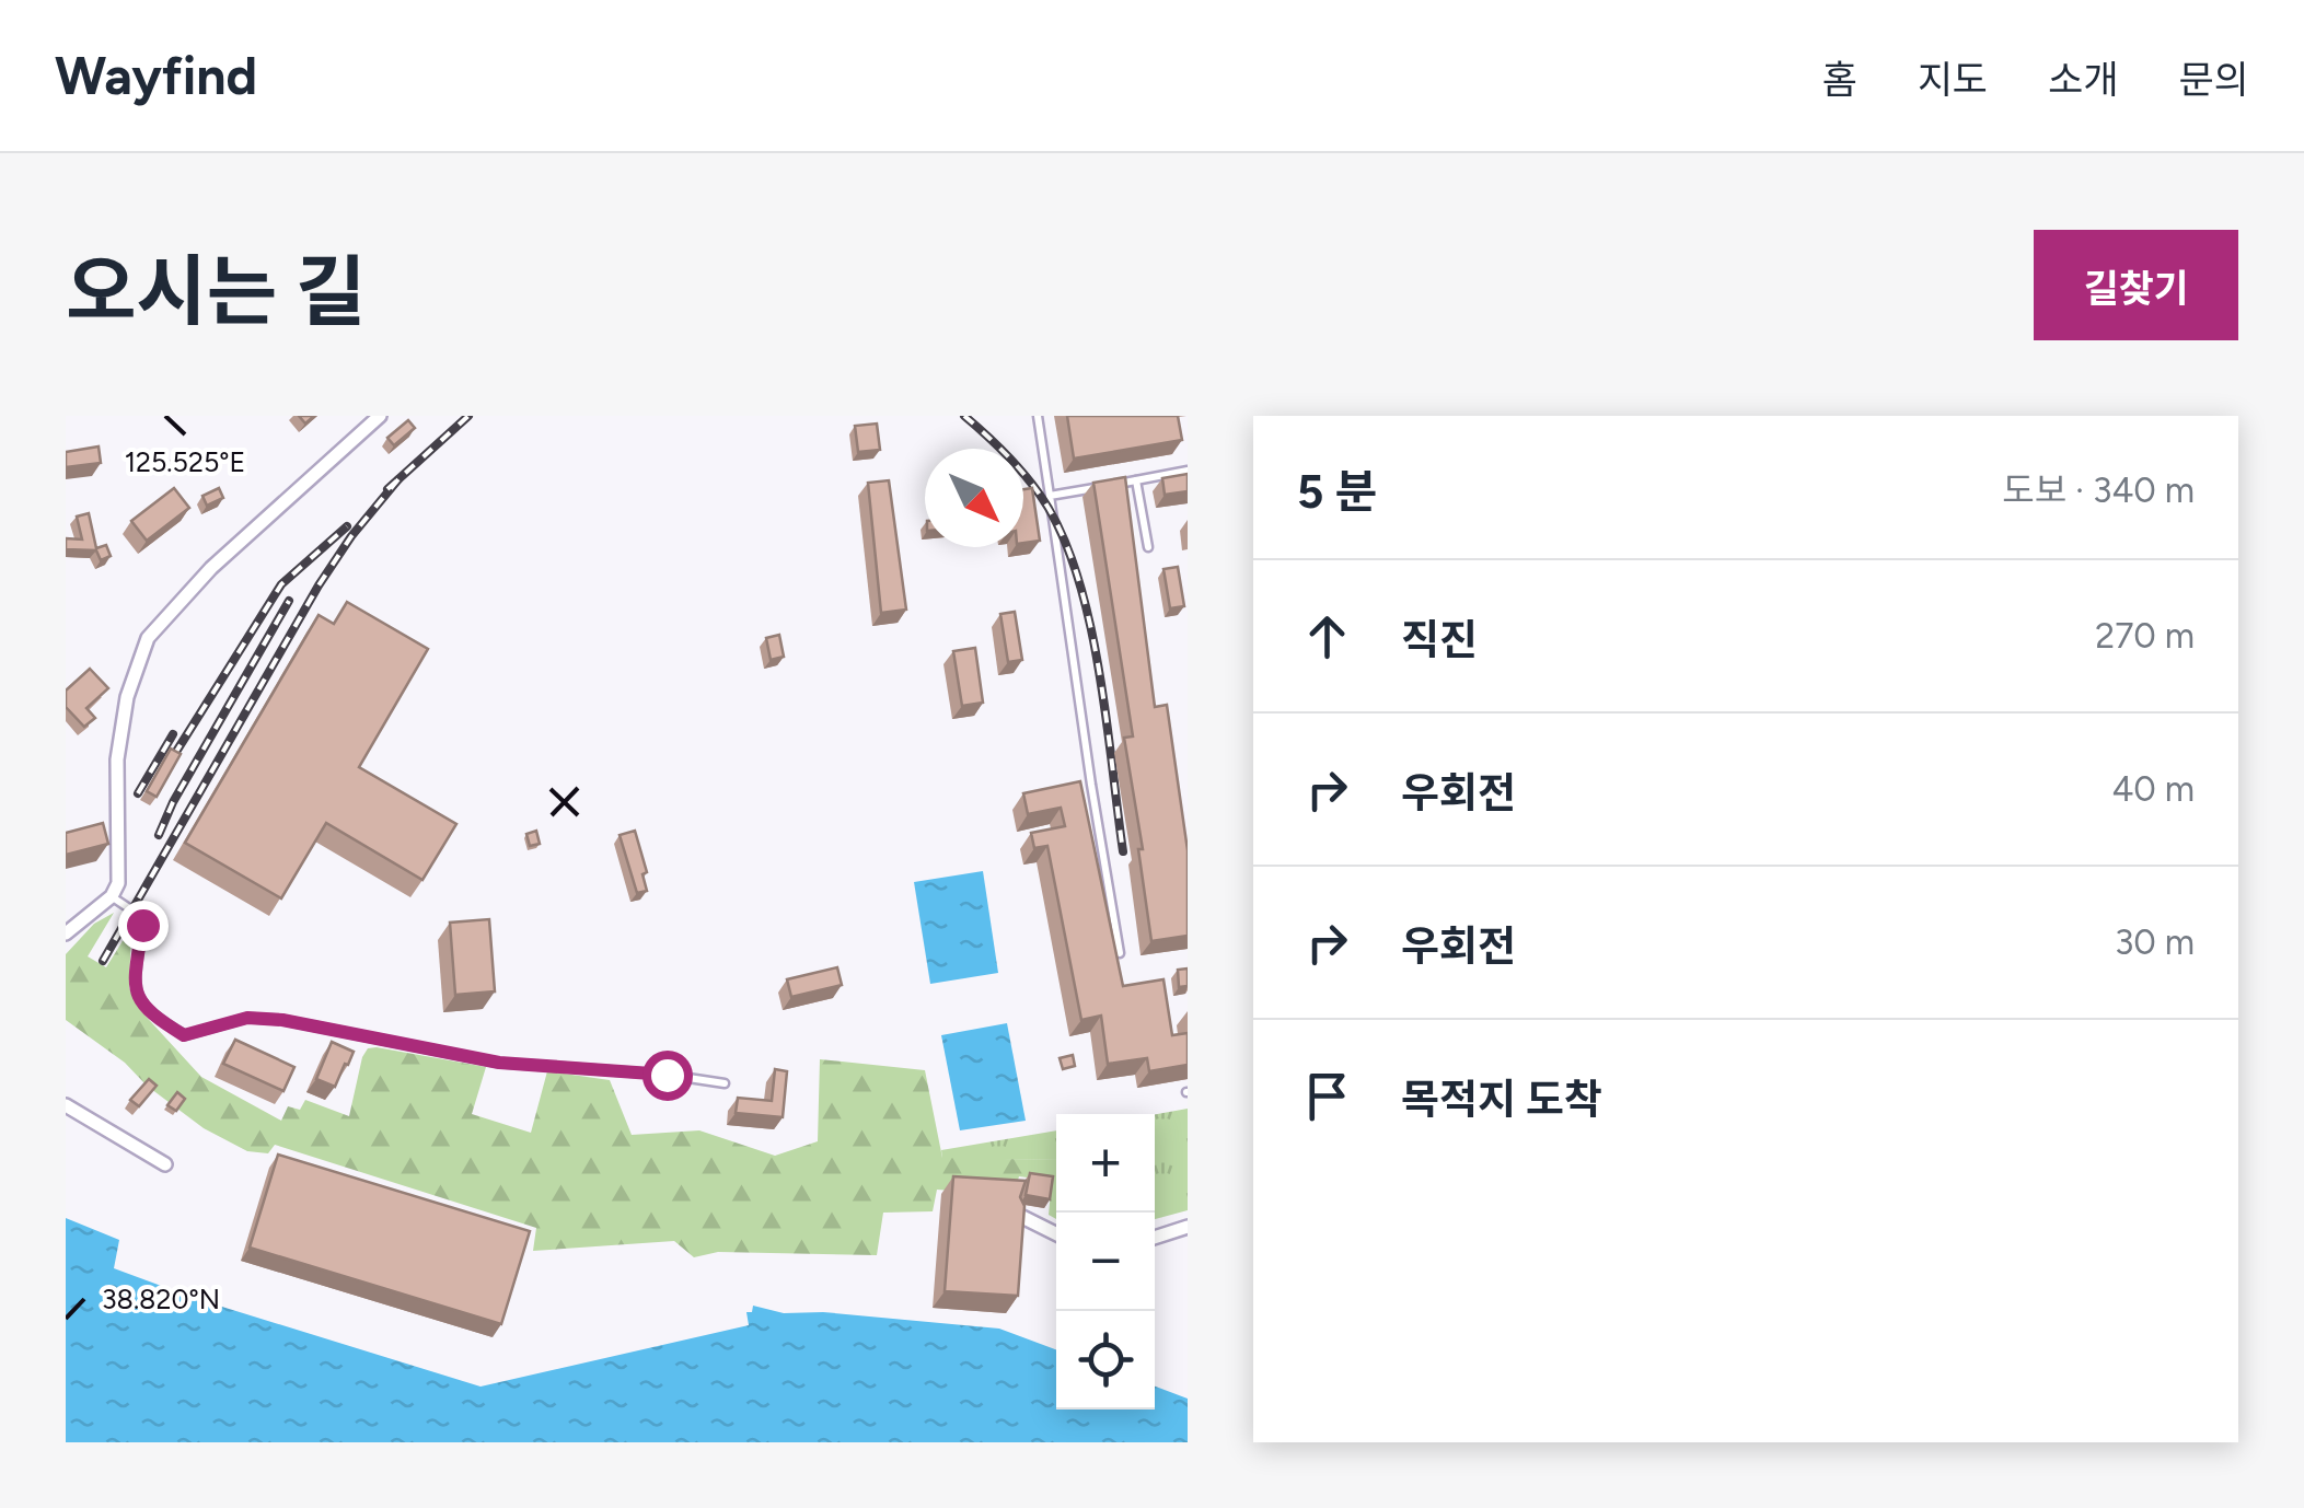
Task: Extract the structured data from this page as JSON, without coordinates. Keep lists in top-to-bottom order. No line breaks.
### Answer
{"north":"bottom right","page":{"header":"Wayfind","nav":["홈","지도","소개","문의"],"title":"오시는 길","buttons":"길찾기","heading":["5 분","도보 · 340 m"],"list":[["직진","270 m"],["우회전","40 m"],["우회전","30 m"],"목적지 도착"],"map_buttons":["+","−"]},"coordinates":["125.525°E","38.820°N"]}
